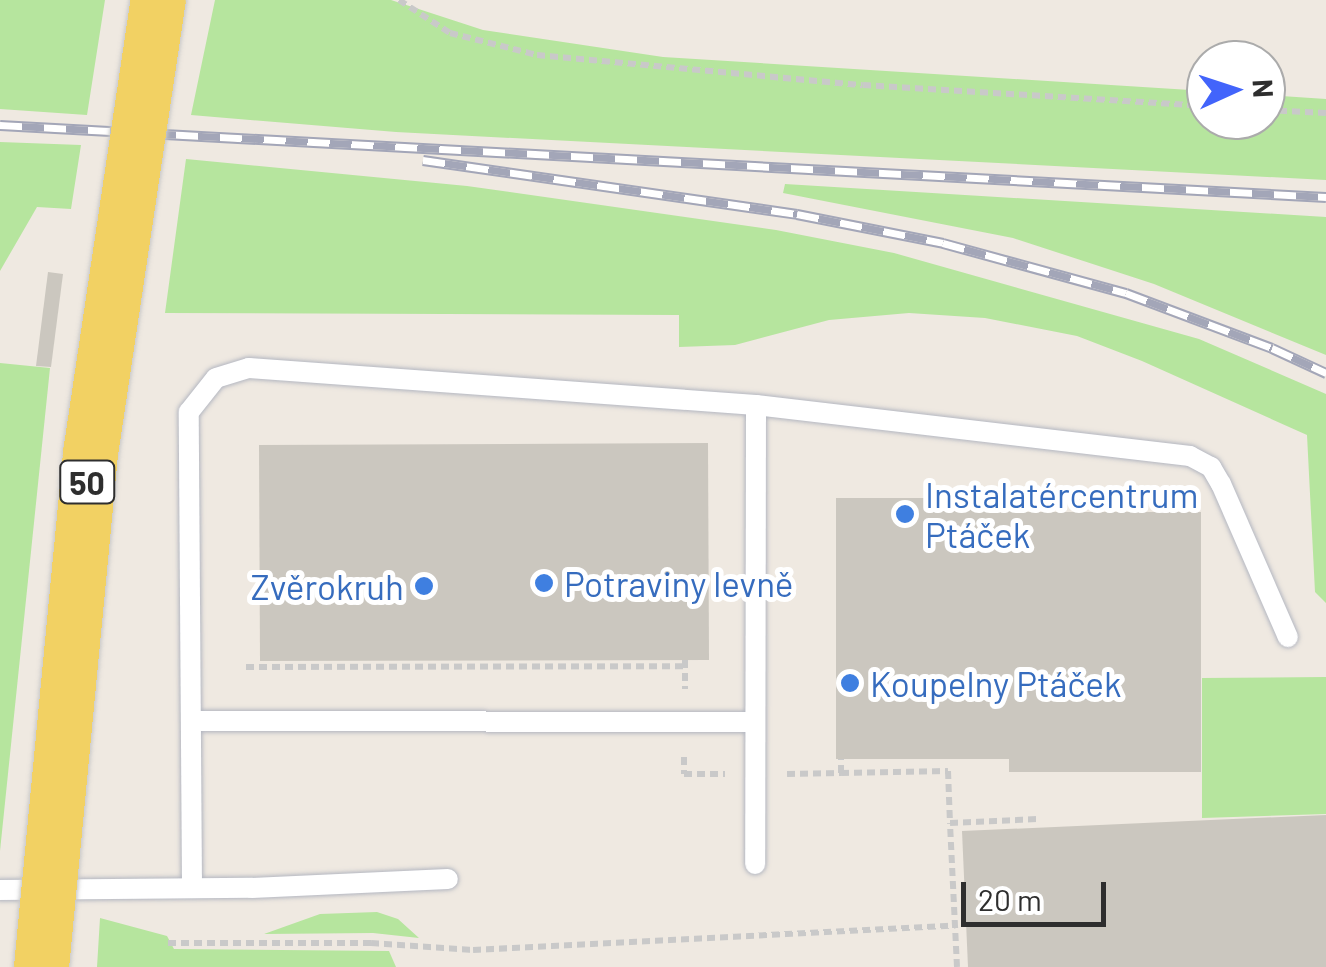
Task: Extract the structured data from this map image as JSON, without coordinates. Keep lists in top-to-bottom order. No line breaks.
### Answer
{"streets":{"main road":["50"]},"places":["Instalatércentrum Ptáček","Potraviny levně","Zvěrokruh","Koupelny Ptáček"],"scale_bar":"20 m","north":"right"}
